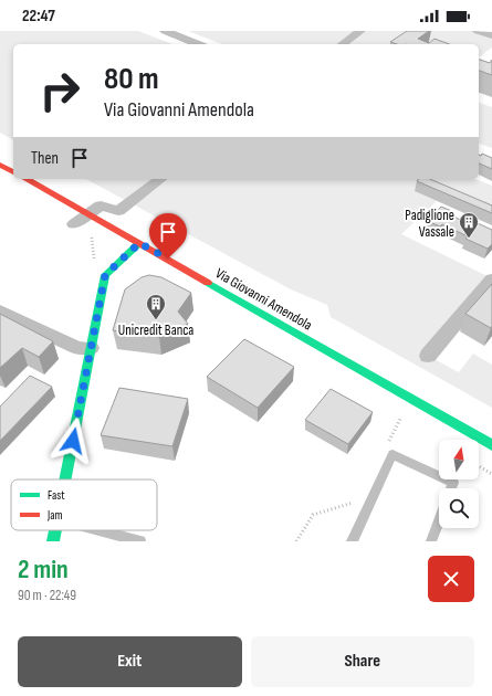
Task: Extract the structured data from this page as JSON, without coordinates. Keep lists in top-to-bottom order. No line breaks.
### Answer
{"streets":{"main road":["Via Giovanni Amendola"]},"places":{"building":["Padiglione Vassale","Unicredit Banca"]},"legend":["Fast","Jam"],"north":"top","page":{"status":"22:47","turn":["80 m","Via Giovanni Amendola"],"then":"Then","heading":["2 min","90 m · 22:49"],"buttons":["Exit","Share"]}}
